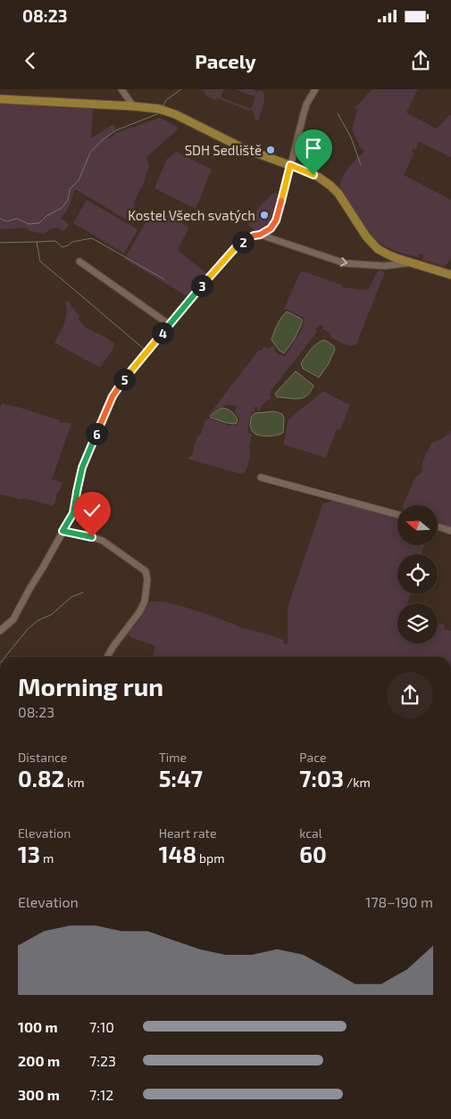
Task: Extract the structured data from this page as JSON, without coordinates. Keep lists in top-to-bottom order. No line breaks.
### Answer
{"places":["SDH Sedliště","Kostel Všech svatých"],"north":"left","page":{"status":"08:23","header":"Pacely","pins":["2","3","4","5","6"],"heading":["Morning run","08:23"],"stats":[["Distance","0.82 km"],["Time","5:47"],["Pace","7:03 /km"],["Elevation","13 m"],["Heart rate","148 bpm"],["kcal","60"]],"chart":["Elevation","178–190 m"],"list":[{"name":"100 m","note":"7:10"},{"name":"200 m","note":"7:23"},{"name":"300 m","note":"7:12"}]}}
